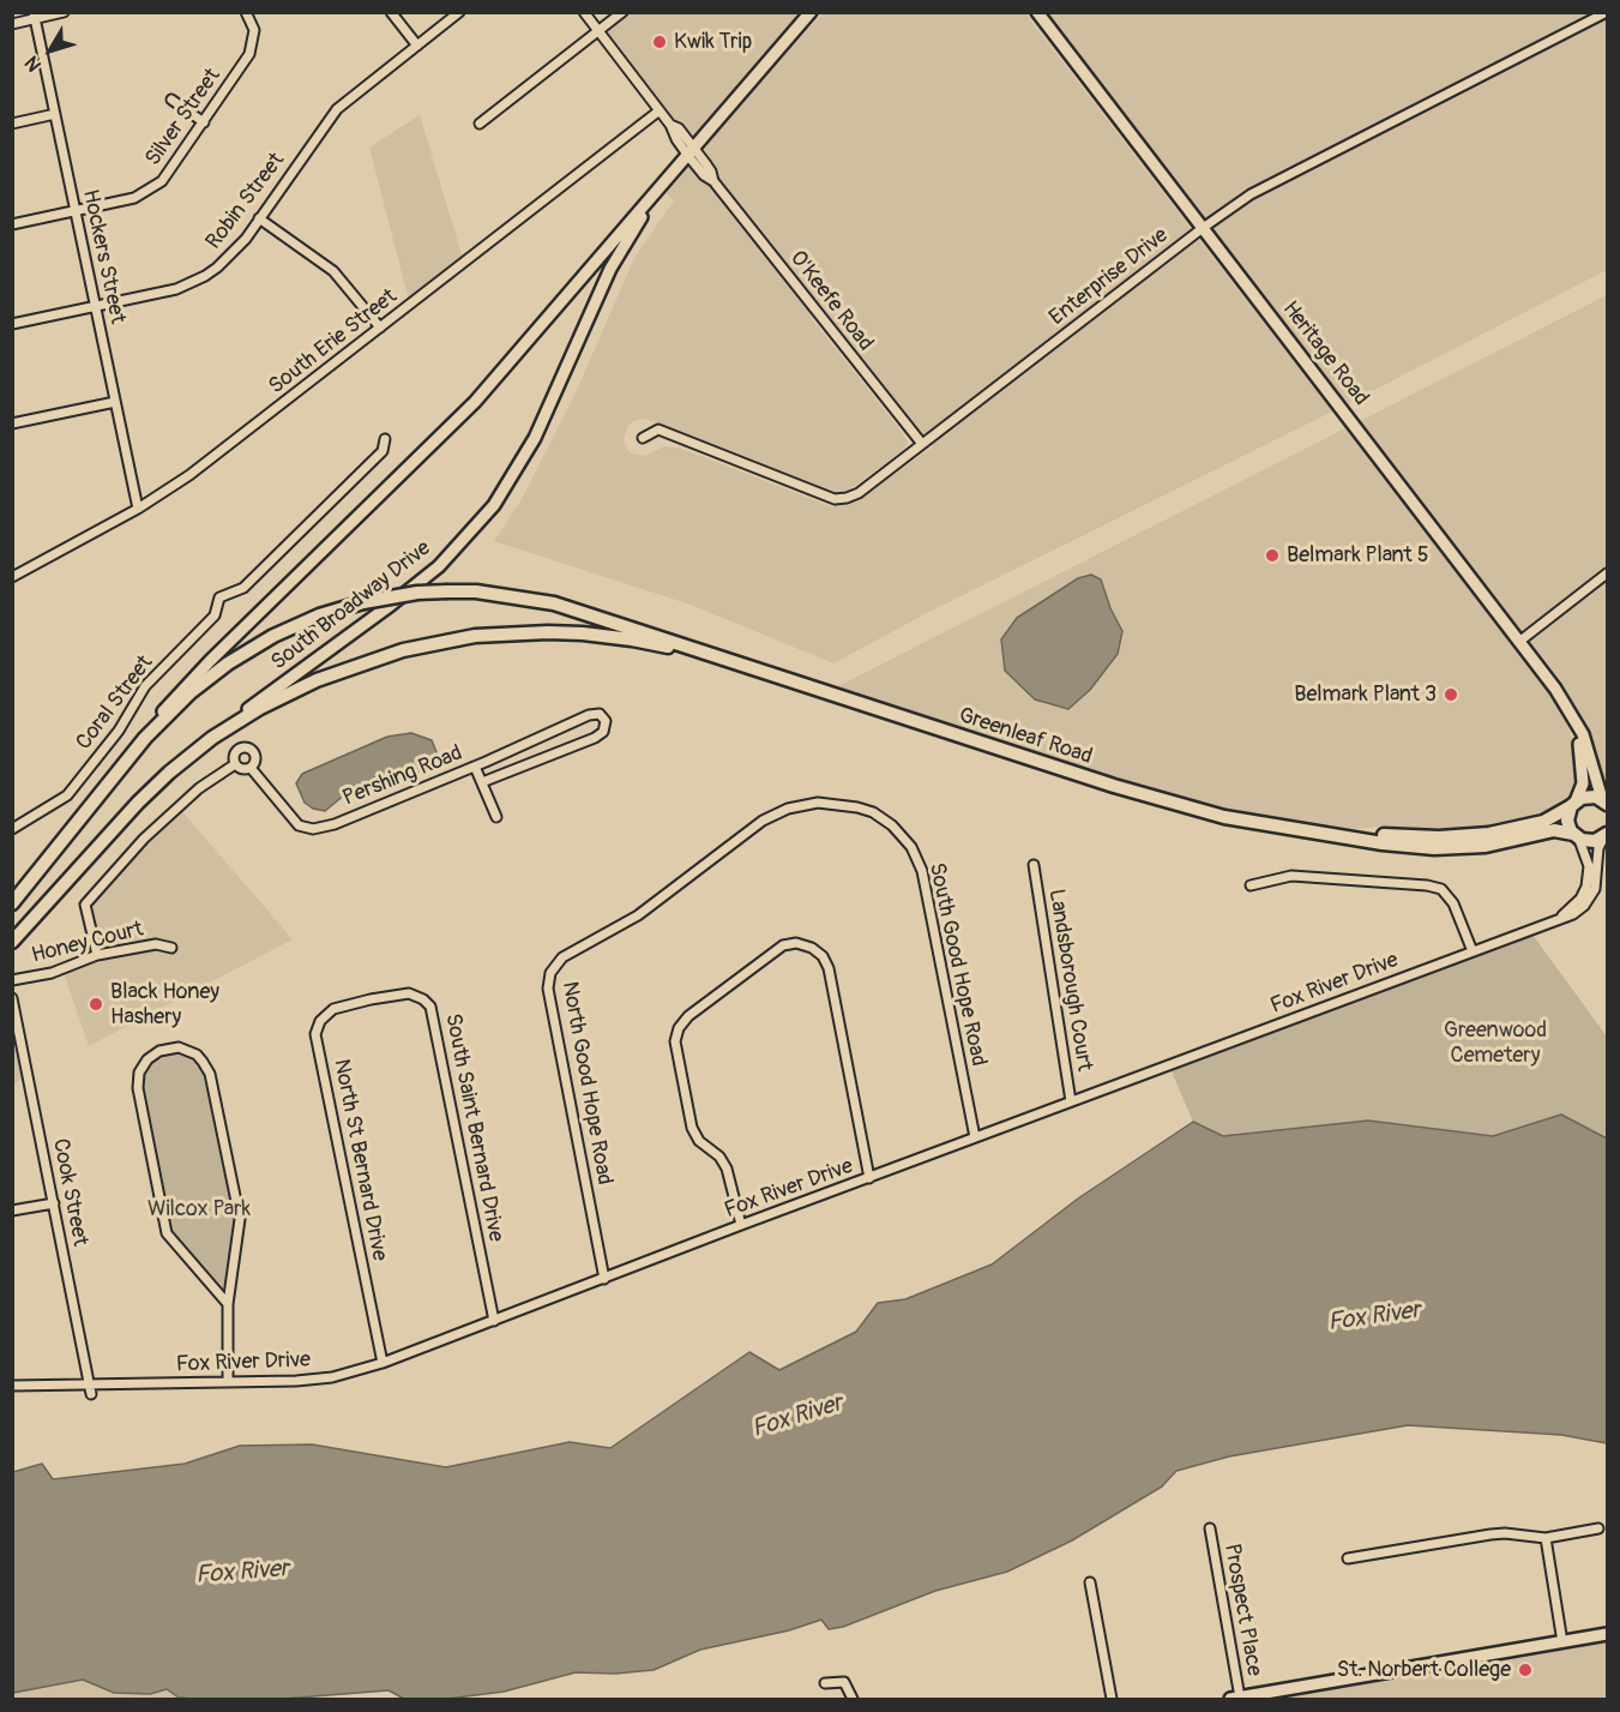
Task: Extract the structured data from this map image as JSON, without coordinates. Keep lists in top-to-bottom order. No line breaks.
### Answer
{"streets":{"main road":["Heritage Road","South Broadway Drive","Greenleaf Road"],"street":["Silver Street","Robin Street","Hockers Street","Enterprise Drive","O'Keefe Road","South Erie Street","Coral Street","Pershing Road","Honey Court","South Good Hope Road","Landsborough Court","Fox River Drive","North Good Hope Road","South Saint Bernard Drive","North St Bernard Drive","Cook Street","Prospect Place"]},"crossings":[["Silver Street","Hockers Street"],["Robin Street","Hockers Street"],["Hockers Street","South Erie Street"],["Enterprise Drive","O'Keefe Road"],["Enterprise Drive","Heritage Road"],["O'Keefe Road","South Erie Street"],["O'Keefe Road","South Broadway Drive"],["Heritage Road","Greenleaf Road"],["Greenleaf Road","Fox River Drive"],["South Good Hope Road","Fox River Drive"],["South Good Hope Road","North Good Hope Road"],["Landsborough Court","Fox River Drive"],["Fox River Drive","North Good Hope Road"],["Fox River Drive","South Saint Bernard Drive"],["Fox River Drive","North St Bernard Drive"],["Fox River Drive","Cook Street"],["South Saint Bernard Drive","North St Bernard Drive"]],"water":["Fox River"],"parks":["Greenwood Cemetery","Wilcox Park"],"places":["Kwik Trip","Belmark Plant 5","Belmark Plant 3","Black Honey Hashery","St. Norbert College"],"north":"bottom left"}
